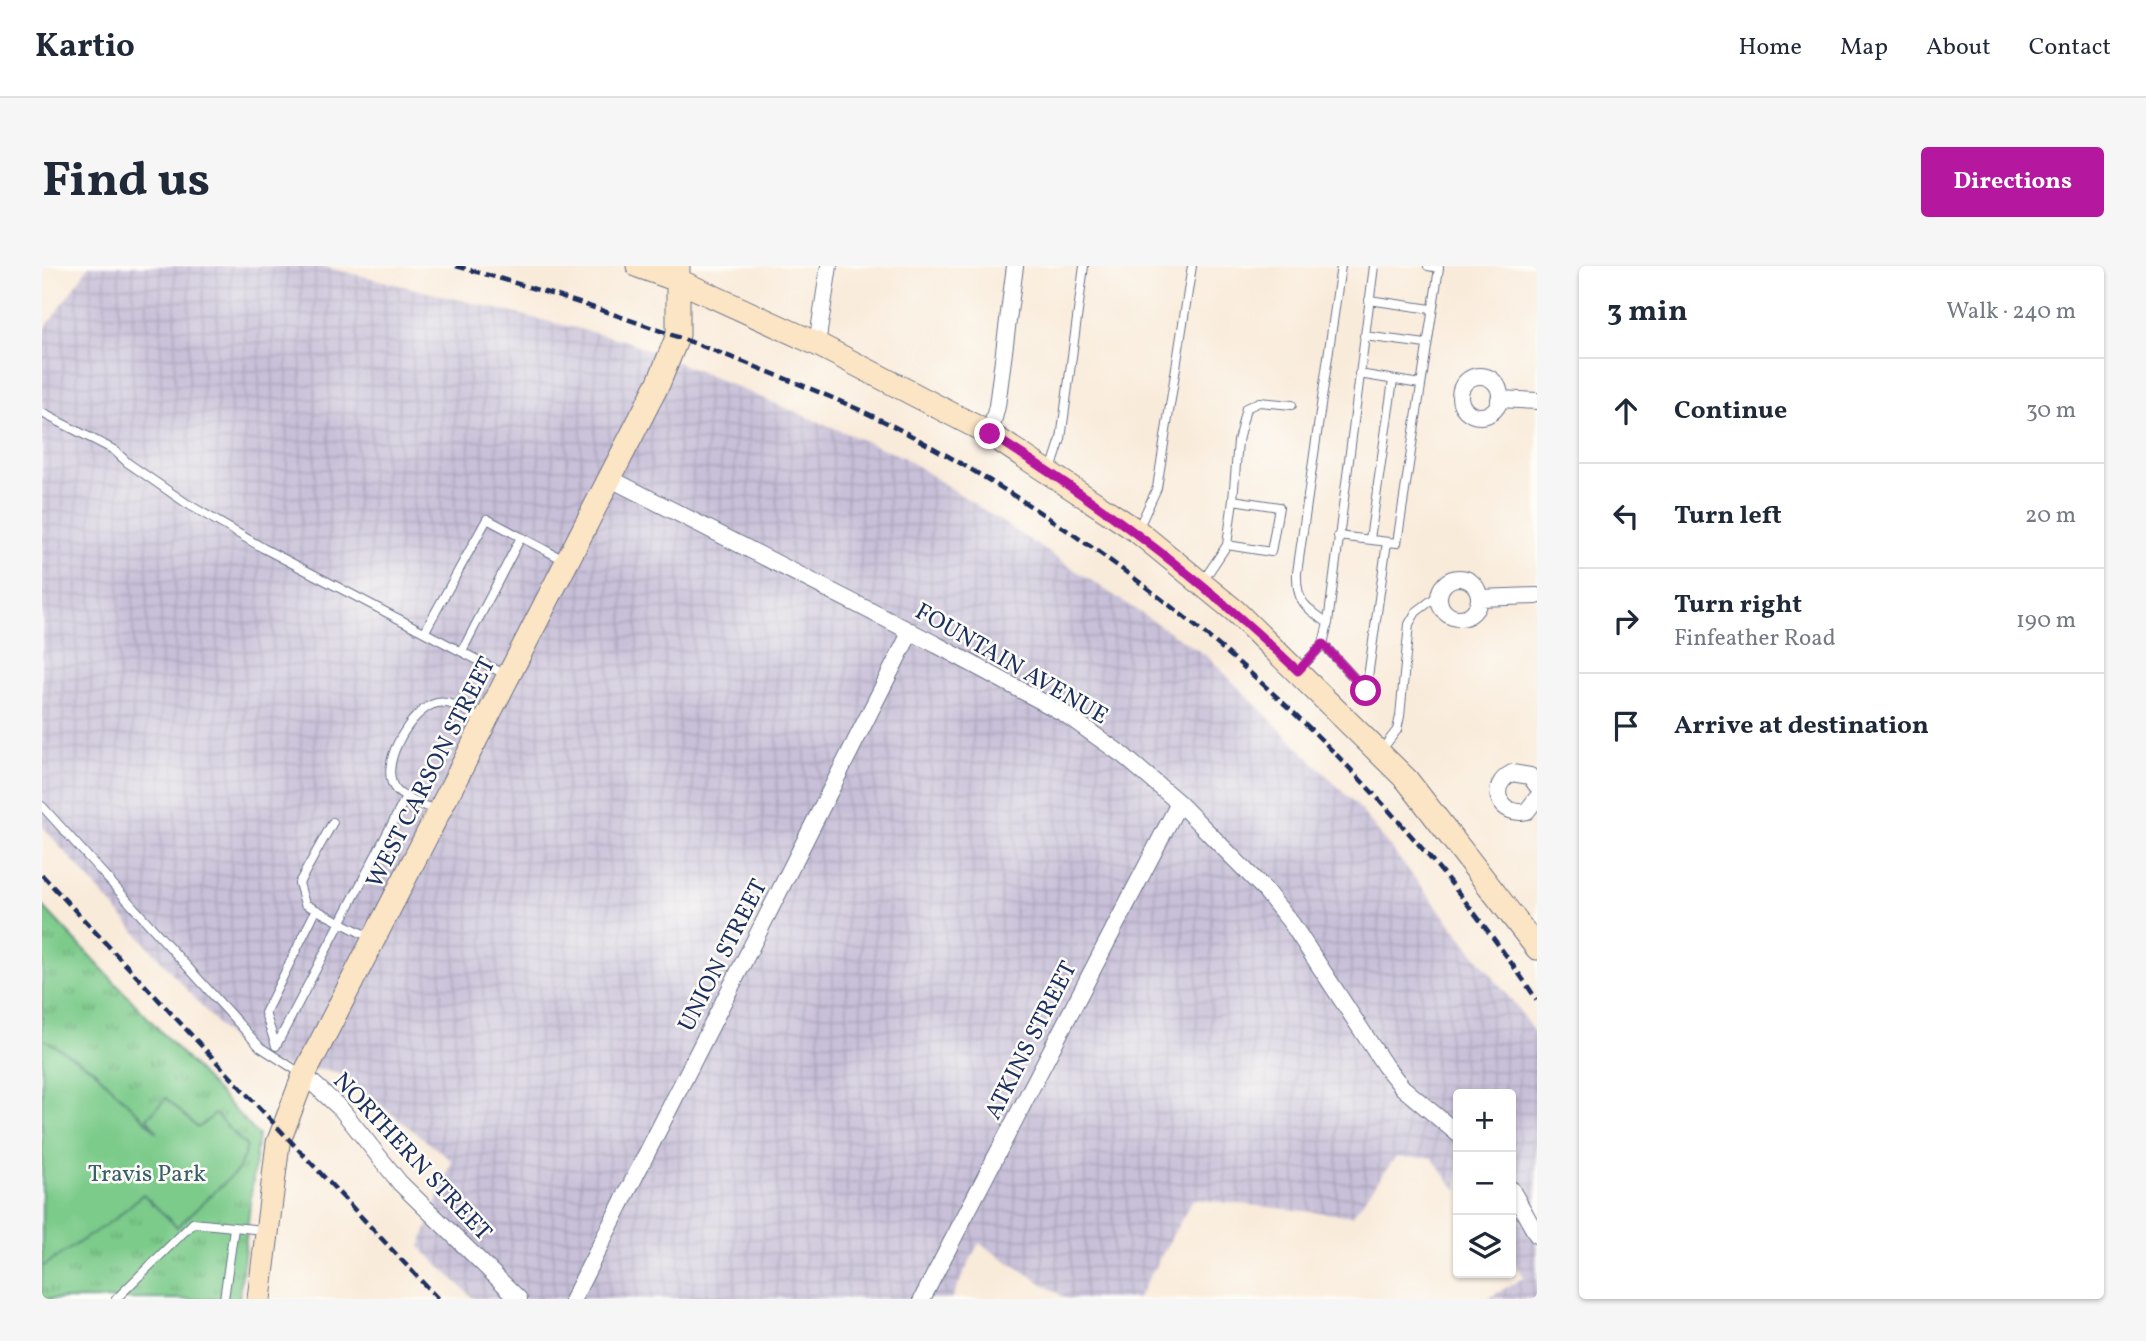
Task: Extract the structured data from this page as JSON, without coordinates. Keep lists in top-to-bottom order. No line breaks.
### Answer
{"streets":{"street":["FOUNTAIN AVENUE","WEST CARSON STREET","UNION STREET","ATKINS STREET","NORTHERN STREET"]},"crossings":[["FOUNTAIN AVENUE","WEST CARSON STREET"],["FOUNTAIN AVENUE","UNION STREET"],["FOUNTAIN AVENUE","ATKINS STREET"],["WEST CARSON STREET","NORTHERN STREET"]],"parks":["Travis Park"],"page":{"header":"Kartio","nav":["Home","Map","About","Contact"],"buttons":"Directions","title":"Find us","heading":["3 min","Walk · 240 m"],"list":[["Continue","30 m"],["Turn left","20 m"],["Turn right","Finfeather Road","190 m"],"Arrive at destination"],"map_buttons":["+","−"]}}
